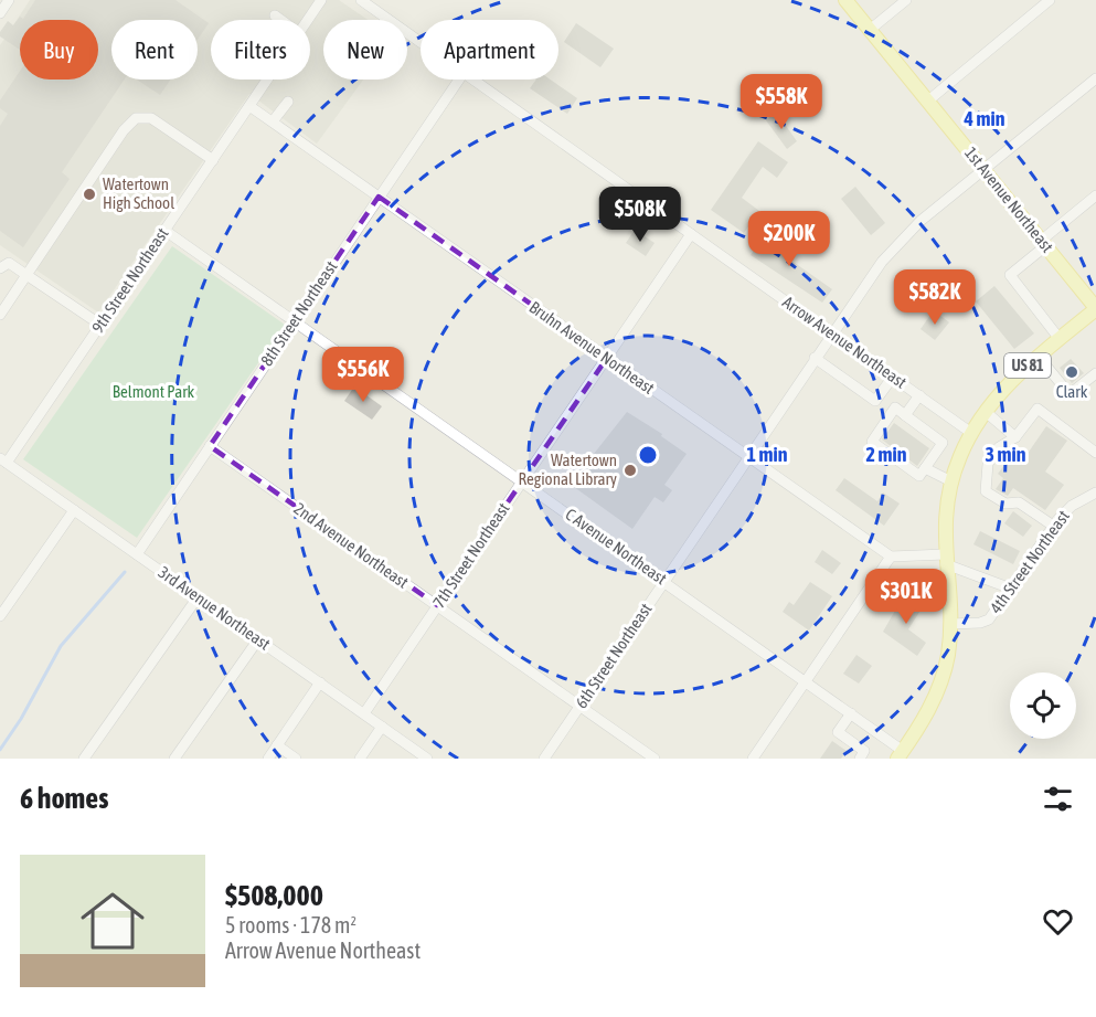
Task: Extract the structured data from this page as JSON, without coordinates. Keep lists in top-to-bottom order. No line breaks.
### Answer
{"streets":{"main road":["1st Avenue Northeast","US 81"],"street":["9th Street Northeast","8th Street Northeast","Arrow Avenue Northeast","Bruhn Avenue Northeast","2nd Avenue Northeast","C Avenue Northeast","7th Street Northeast","4th Street Northeast","3rd Avenue Northeast","6th Street Northeast"]},"crossings":[["1st Avenue Northeast","US 81"],["1st Avenue Northeast","6th Street Northeast"],["9th Street Northeast","Bruhn Avenue Northeast"],["9th Street Northeast","C Avenue Northeast"],["9th Street Northeast","3rd Avenue Northeast"],["8th Street Northeast","Bruhn Avenue Northeast"],["8th Street Northeast","2nd Avenue Northeast"],["8th Street Northeast","C Avenue Northeast"],["8th Street Northeast","3rd Avenue Northeast"],["Arrow Avenue Northeast","US 81"],["Arrow Avenue Northeast","7th Street Northeast"],["Arrow Avenue Northeast","6th Street Northeast"],["Bruhn Avenue Northeast","7th Street Northeast"],["Bruhn Avenue Northeast","6th Street Northeast"],["US 81","C Avenue Northeast"],["US 81","4th Street Northeast"],["2nd Avenue Northeast","7th Street Northeast"],["2nd Avenue Northeast","6th Street Northeast"],["C Avenue Northeast","7th Street Northeast"],["C Avenue Northeast","6th Street Northeast"],["7th Street Northeast","3rd Avenue Northeast"]],"parks":["Belmont Park"],"places":["Watertown High School","Clark","Watertown Regional Library"],"page":{"chip":["Buy","Rent","Filters","New","Apartment"],"price":["$558K","$508K","$200K","$582K","$556K","$301K"],"heading":"6 homes","list":[{"name":"$508,000","note":"5 rooms · 178 m² · Arrow Avenue Northeast"}]},"rings":["4 min","1 min","2 min","3 min"]}
